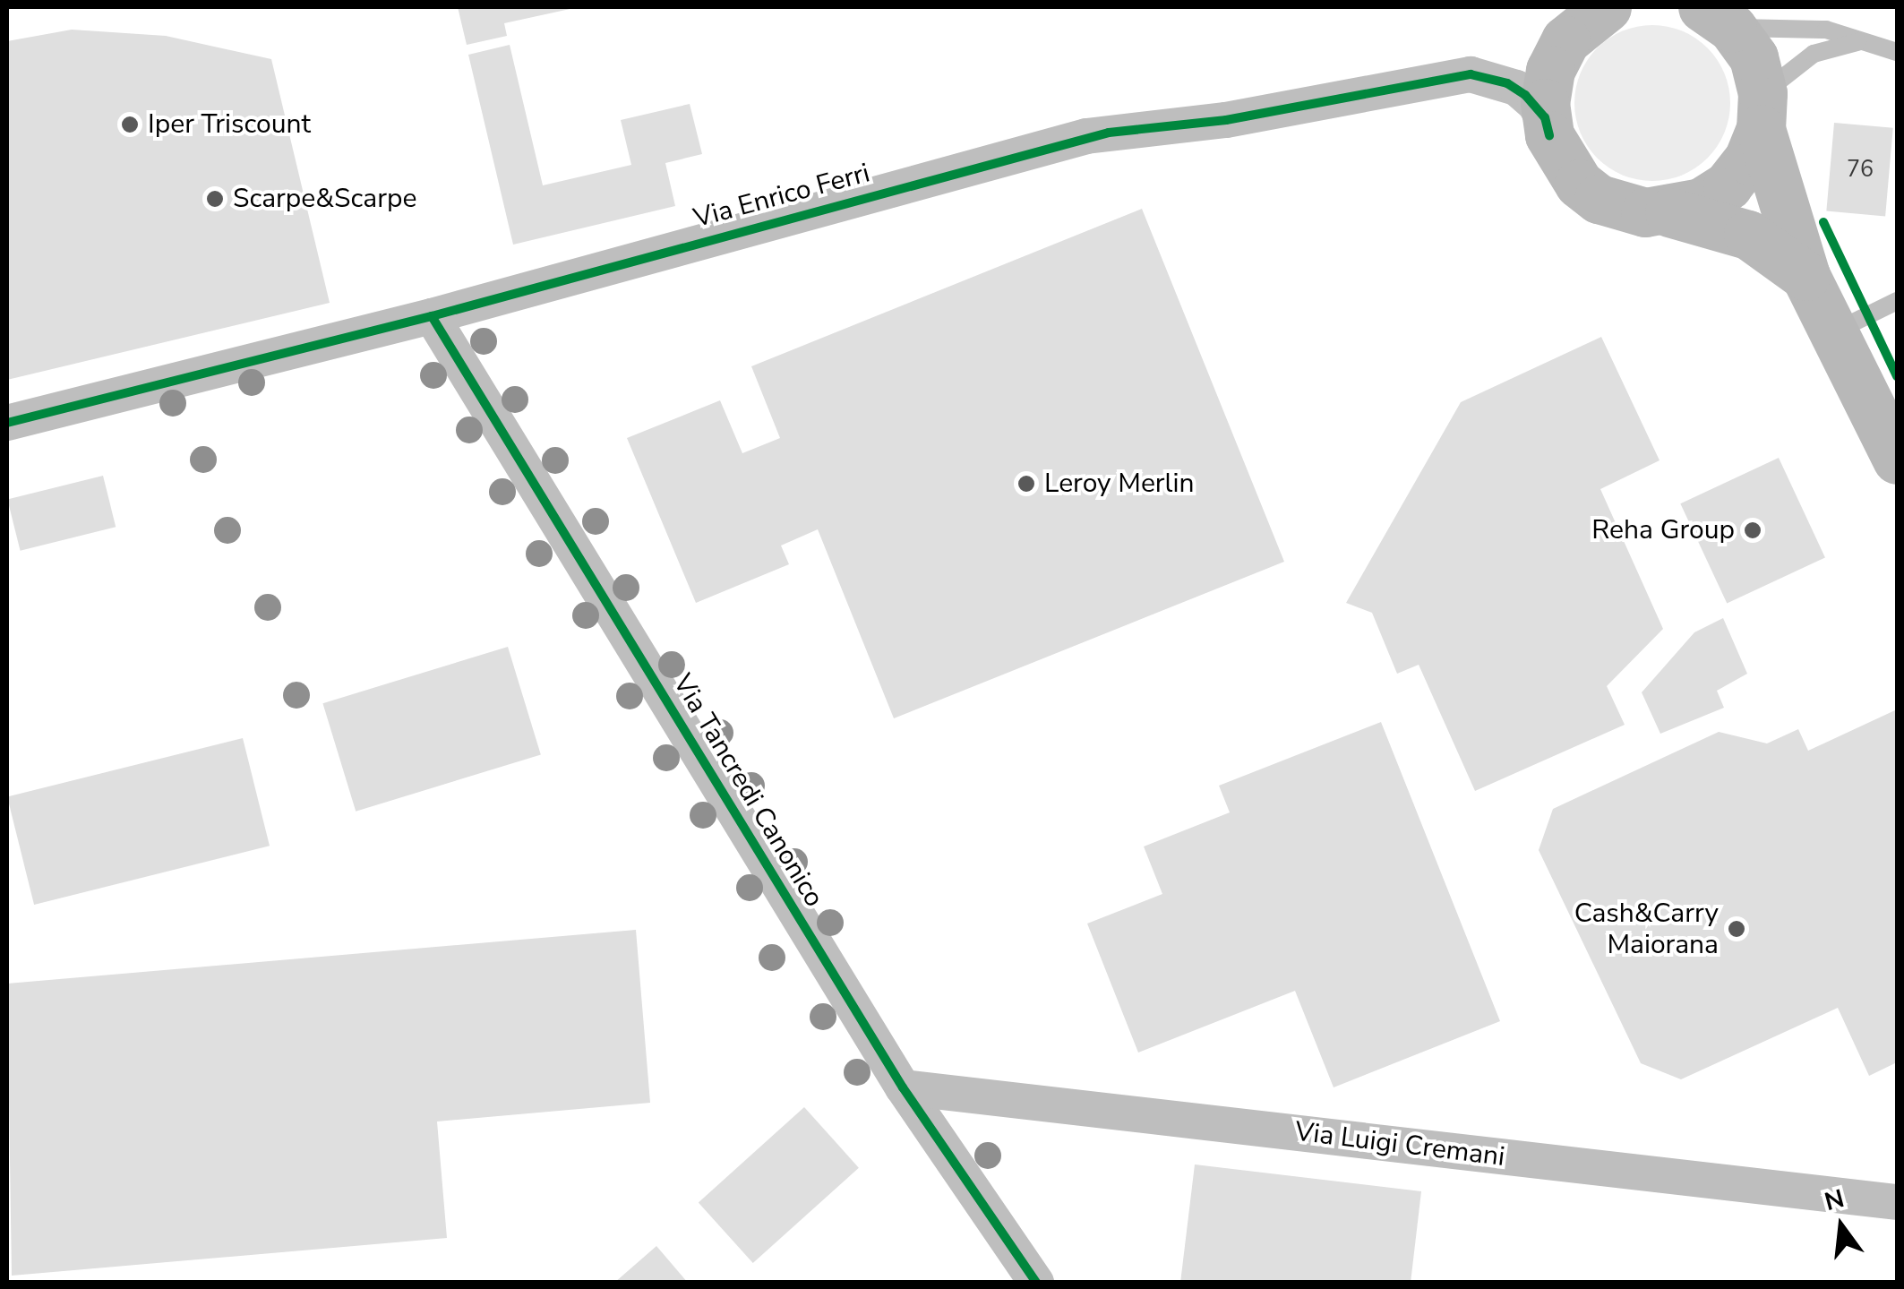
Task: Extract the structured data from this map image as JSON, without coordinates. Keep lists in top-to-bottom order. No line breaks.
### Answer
{"streets":{"street":["Via Enrico Ferri","Via Tancredi Canonico","Via Luigi Cremani"]},"crossings":[["Via Enrico Ferri","Via Tancredi Canonico"],["Via Tancredi Canonico","Via Luigi Cremani"]],"places":["Iper Triscount","Scarpe&Scarpe","Leroy Merlin","Reha Group","Cash&Carry Maiorana"],"house_numbers":["76"],"north":"top"}
